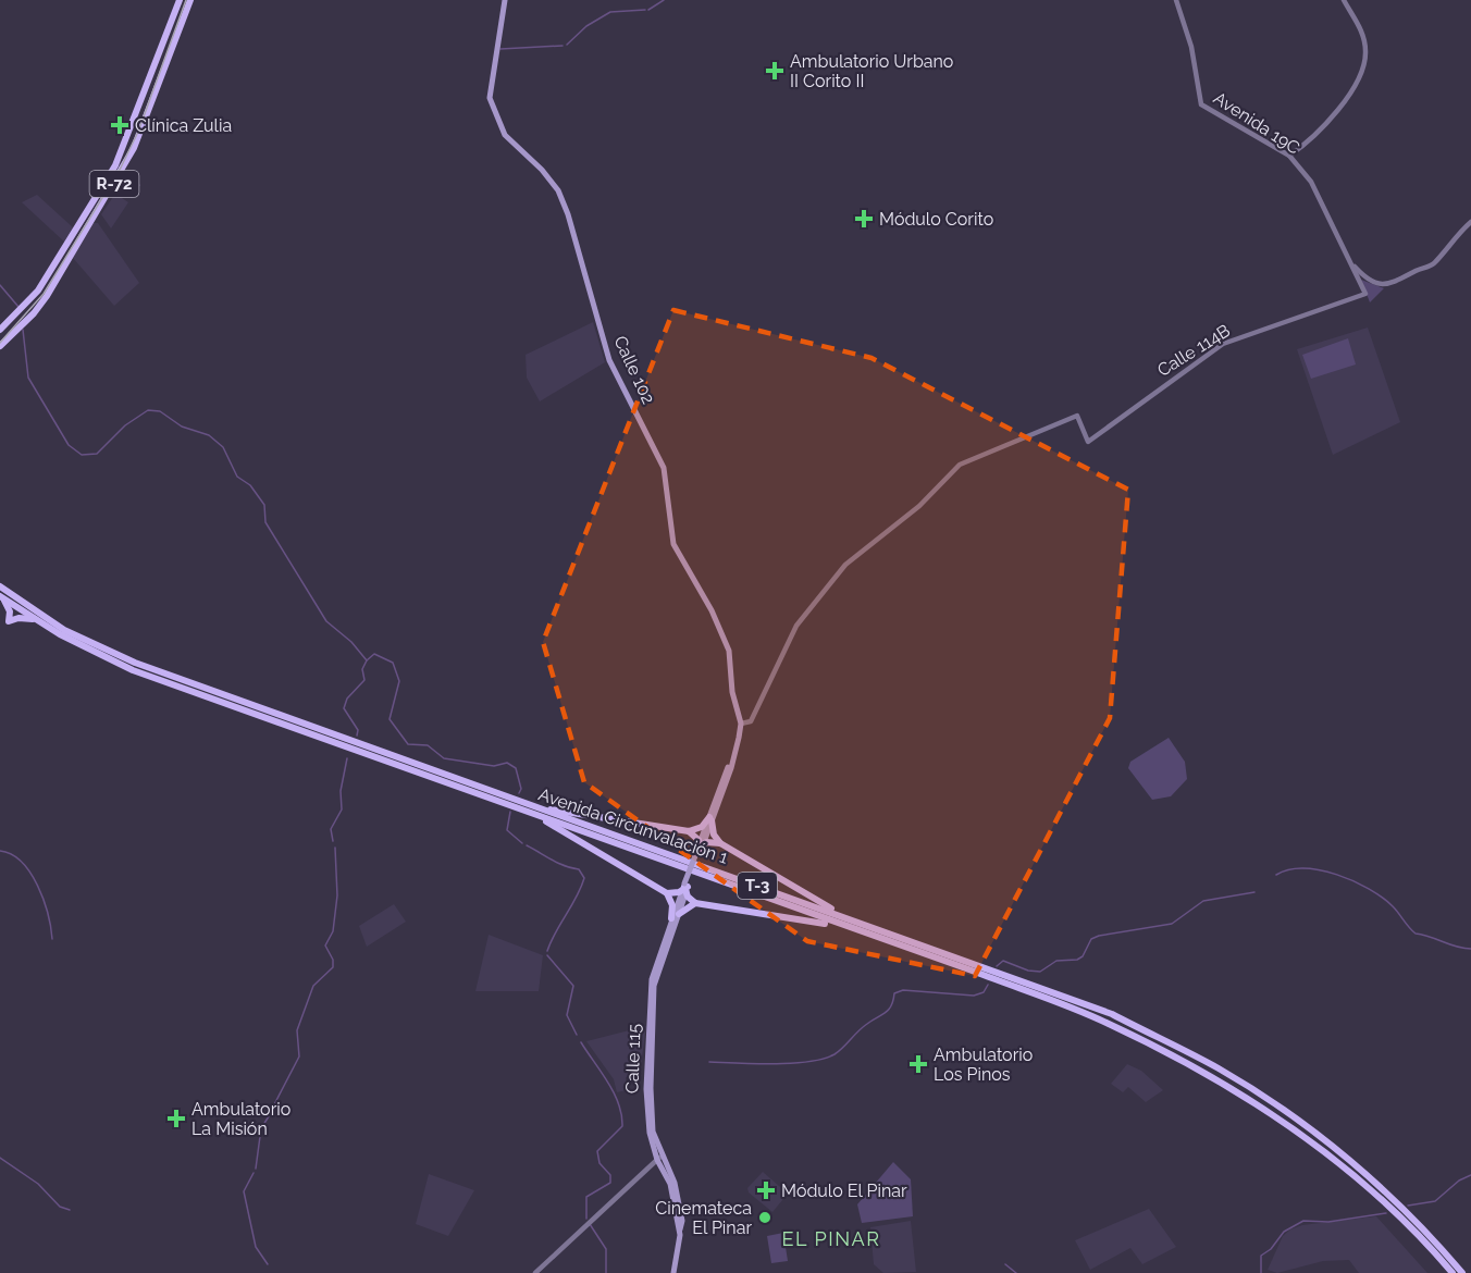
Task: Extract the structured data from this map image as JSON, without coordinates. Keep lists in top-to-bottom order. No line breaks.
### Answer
{"streets":{"main road":["R-72","Calle 102","Avenida Circunvalación 1","T-3","Calle 115"],"street":["Avenida 19C","Calle 114B"]},"crossings":[["Avenida 19C","Calle 114B"],["Calle 114B","Calle 102"],["Calle 102","Calle 115"]],"districts":["EL PINAR"],"places":{"health":["Ambulatorio Urbano II Corito II","Clínica Zulia","Módulo Corito","Ambulatorio Los Pinos","Ambulatorio La Misión","Módulo El Pinar"],"other":["Cinemateca El Pinar"]}}
